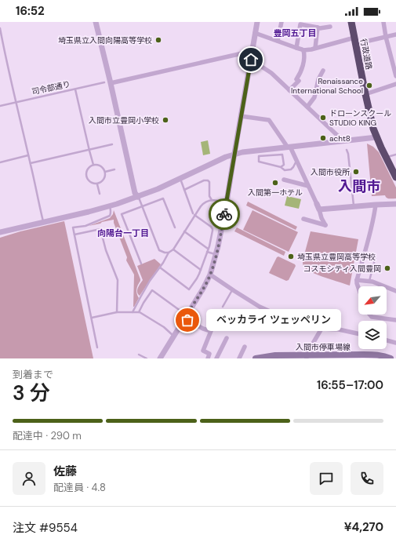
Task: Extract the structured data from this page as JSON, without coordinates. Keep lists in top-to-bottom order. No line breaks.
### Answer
{"streets":{"highway":["行政道路"],"main road":["入間市停車場線"],"lane":["司令部通り"]},"districts":["豊岡五丁目","入間市","向陽台一丁目"],"places":["埼玉県立入間向陽高等学校","Renaissance International School","ドローンスクール STUDIO KING","入間市立豊岡小学校","acht8","入間市役所","入間第一ホテル","埼玉県立豊岡高等学校","コスモシティ入間豊岡","ベッカライ ツェッペリン"],"north":"bottom left","page":{"status":"16:52","bubble":"ベッカライ ツェッペリン","heading":["3 分","到着まで","16:55–17:00"],"panel":["佐藤","配達員 · 4.8","注文 #9554","¥4,270"],"bar":"配達中 · 290 m"}}
